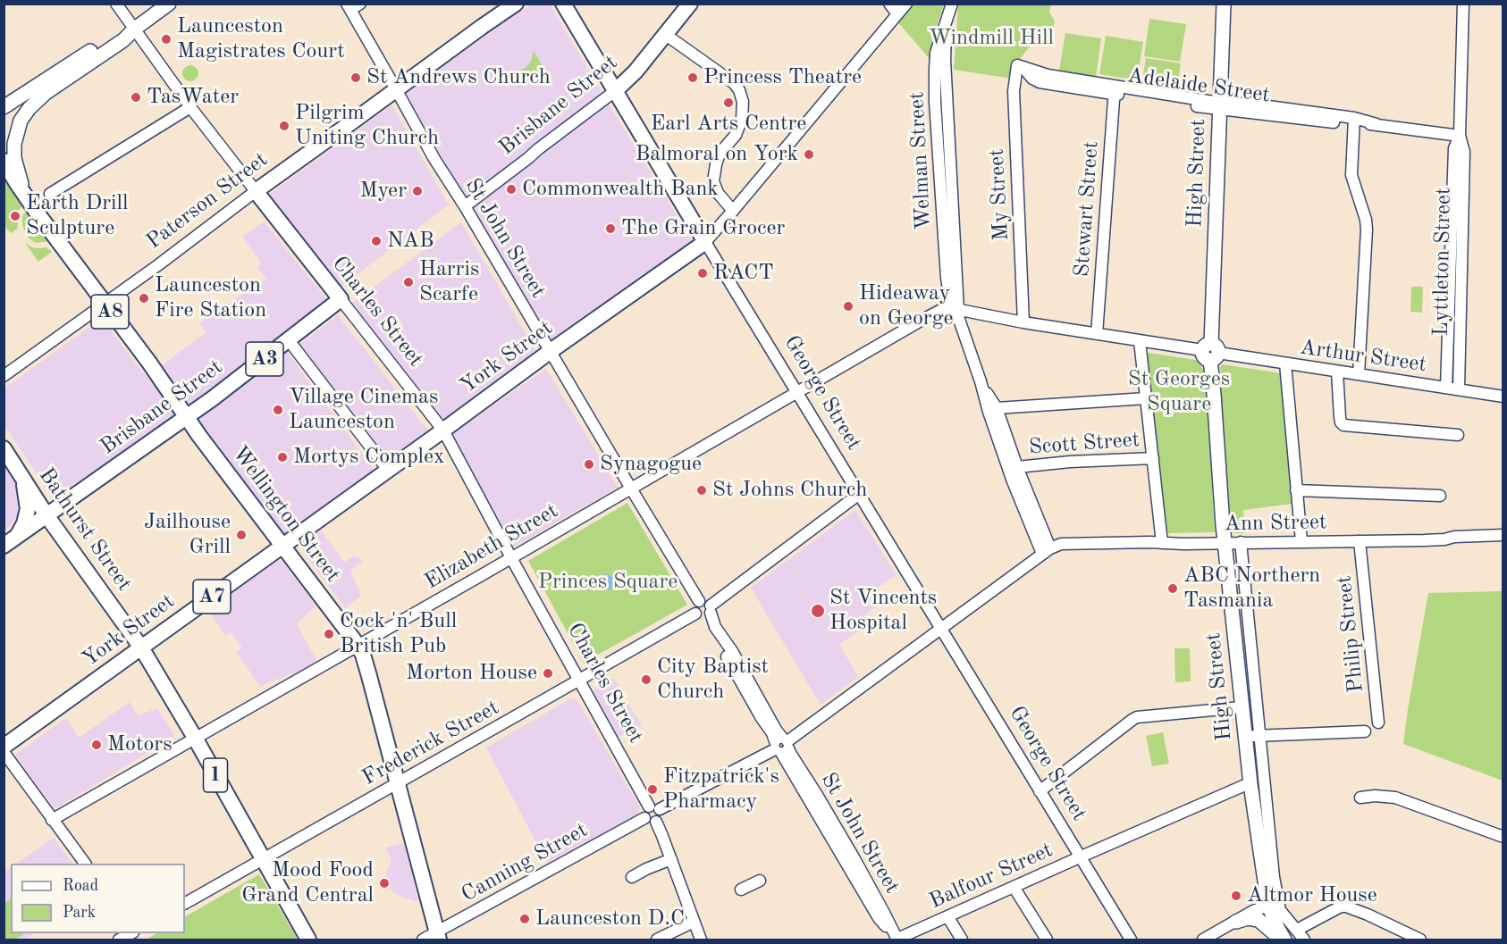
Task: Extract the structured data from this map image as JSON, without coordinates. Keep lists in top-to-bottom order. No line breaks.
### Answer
{"streets":{"highway":["Brisbane Street","Paterson Street","A8","Charles Street","York Street","A3","George Street","Wellington Street","Bathurst Street","A7","1"],"main road":["High Street"],"street":["Adelaide Street","Welman Street","My Street","Stewart Street","St John Street","Lyttleton Street","Arthur Street","Scott Street","Ann Street","Elizabeth Street","Philip Street","Frederick Street","Canning Street","Balfour Street"]},"crossings":[["Adelaide Street","High Street"],["Adelaide Street","My Street"],["Adelaide Street","Stewart Street"],["Adelaide Street","Lyttleton Street"],["Brisbane Street","St John Street"],["Brisbane Street","Charles Street"],["Brisbane Street","George Street"],["Brisbane Street","Wellington Street"],["Brisbane Street","Bathurst Street"],["Welman Street","Arthur Street"],["Welman Street","Scott Street"],["Welman Street","Ann Street"],["Welman Street","Elizabeth Street"],["Welman Street","Canning Street"],["High Street","Arthur Street"],["High Street","Ann Street"],["High Street","Balfour Street"],["My Street","Arthur Street"],["Paterson Street","St John Street"],["Paterson Street","Charles Street"],["Paterson Street","Wellington Street"],["Stewart Street","Arthur Street"],["St John Street","York Street"],["St John Street","Elizabeth Street"],["St John Street","Frederick Street"],["St John Street","Canning Street"],["St John Street","Balfour Street"],["Lyttleton Street","Arthur Street"],["Charles Street","York Street"],["Charles Street","Elizabeth Street"],["Charles Street","Frederick Street"],["Charles Street","Canning Street"],["Arthur Street","Elizabeth Street"],["York Street","George Street"],["York Street","Wellington Street"],["York Street","Bathurst Street"],["George Street","Elizabeth Street"],["George Street","Frederick Street"],["George Street","Canning Street"],["George Street","Balfour Street"],["Wellington Street","Elizabeth Street"],["Wellington Street","Frederick Street"],["Wellington Street","Canning Street"],["Ann Street","Philip Street"],["Ann Street","Canning Street"],["Bathurst Street","Elizabeth Street"],["Bathurst Street","Frederick Street"]],"parks":["Windmill Hill","St Georges Square","Princes Square"],"places":["Launceston Magistrates Court","St Andrews Church","Princess Theatre","TasWater","Earl Arts Centre","Pilgrim Uniting Church","Balmoral on York","Commonwealth Bank","Myer","Earth Drill Sculpture","The Grain Grocer","NAB","RACT","Harris Scarfe","Launceston Fire Station","Hideaway on George","Village Cinemas Launceston","Mortys Complex","Synagogue","St Johns Church","Jailhouse Grill","ABC Northern Tasmania","St Vincents Hospital","Cock 'n' Bull British Pub","Morton House","City Baptist Church","Motors","Fitzpatrick's Pharmacy","Mood Food Grand Central","Altmor House","Launceston D.C"],"legend":["Road","Park"]}
